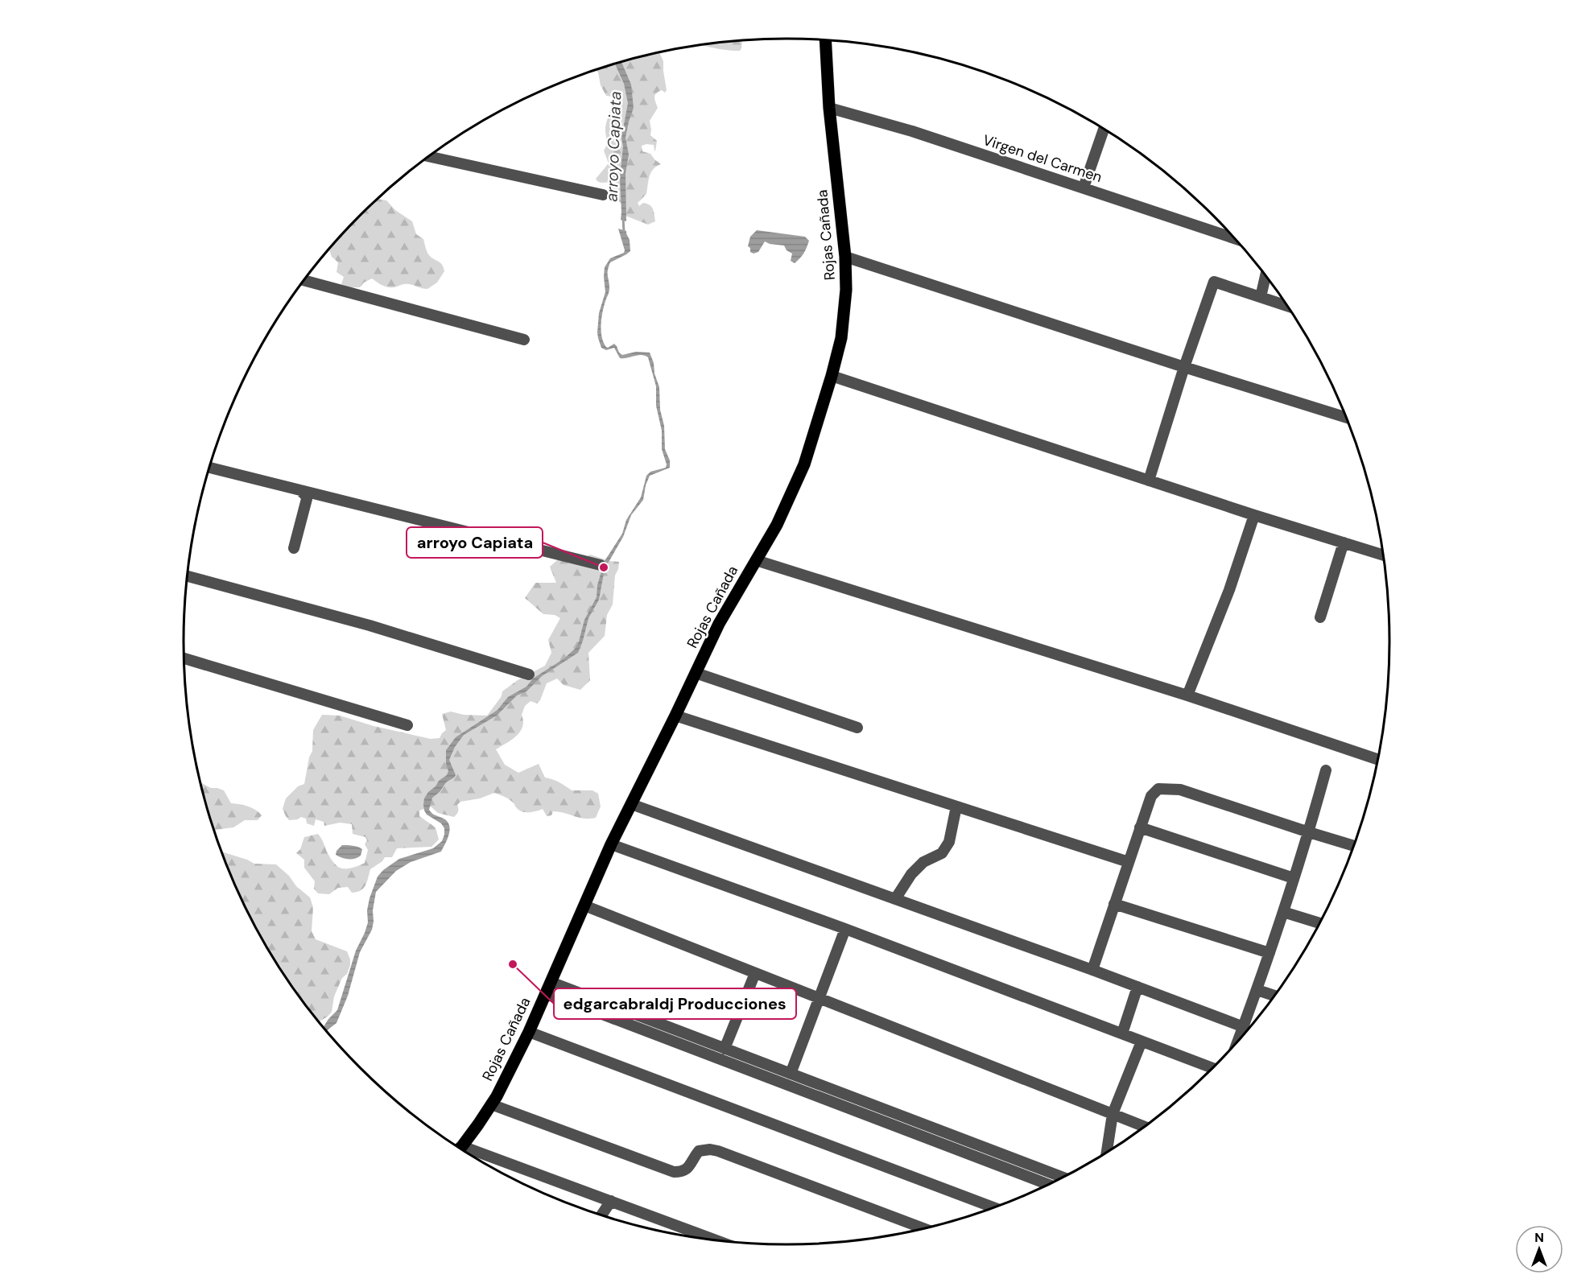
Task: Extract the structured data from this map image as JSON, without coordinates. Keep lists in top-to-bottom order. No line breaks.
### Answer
{"streets":{"main road":["Rojas Cañada"],"street":["Virgen del Carmen"]},"crossings":[["Virgen del Carmen","Rojas Cañada"]],"water":["arroyo Capiata"],"places":["arroyo Capiata","edgarcabraldj Producciones"],"north":"top"}
